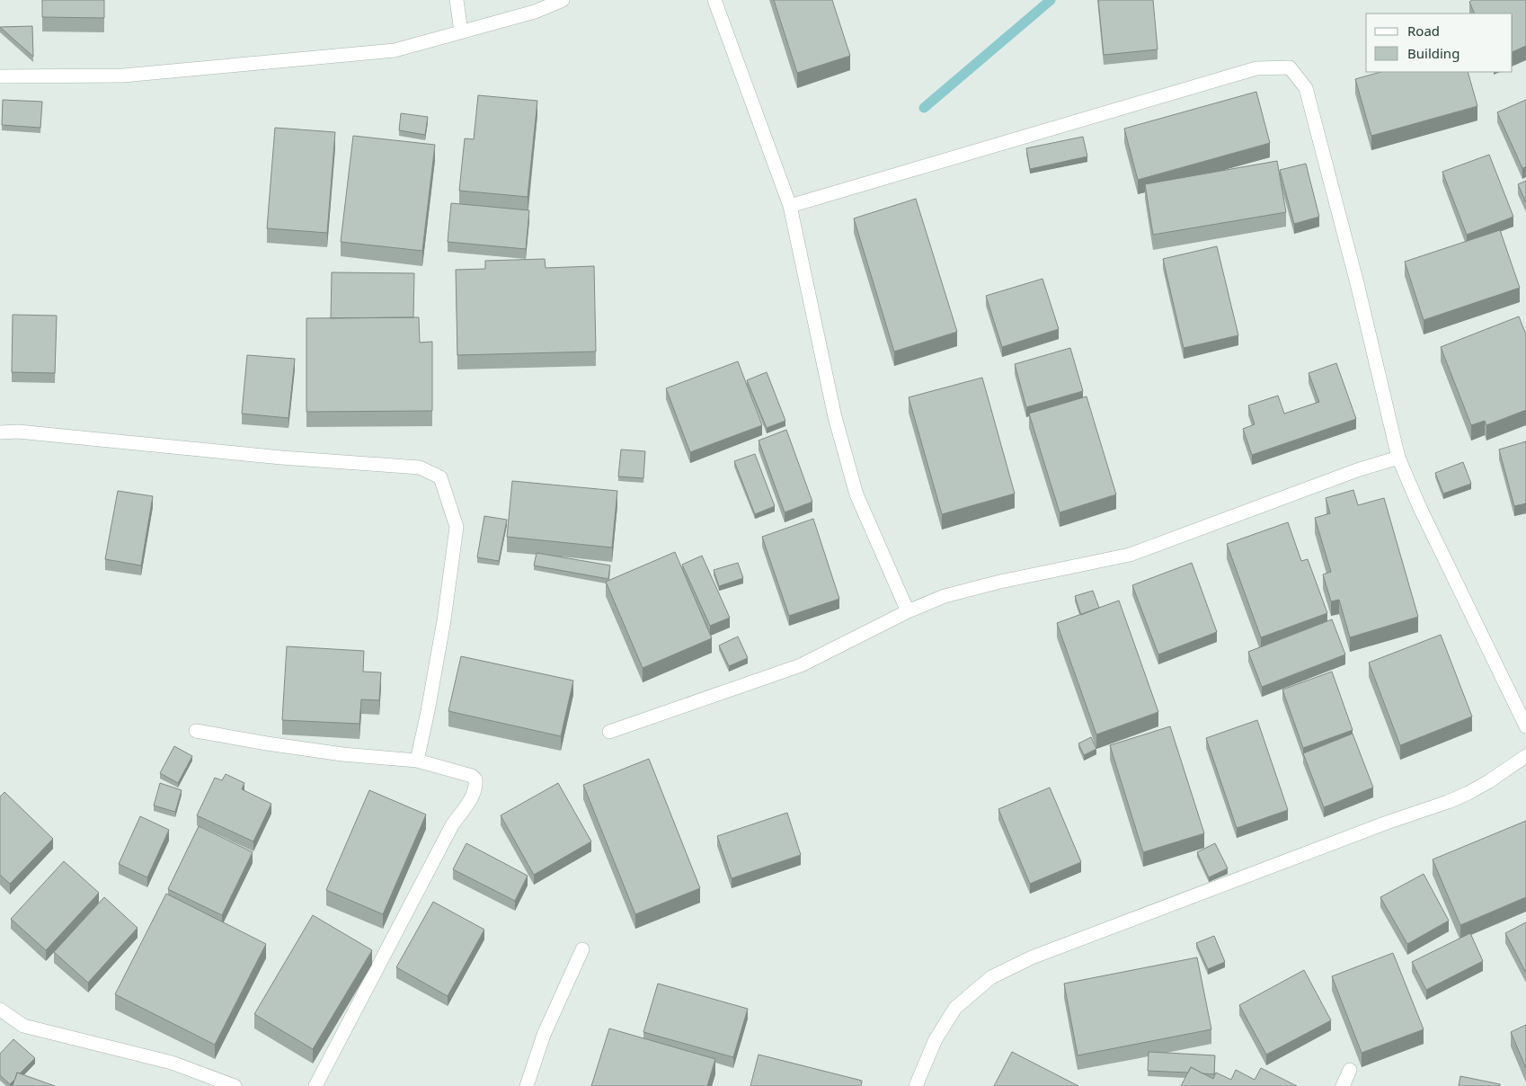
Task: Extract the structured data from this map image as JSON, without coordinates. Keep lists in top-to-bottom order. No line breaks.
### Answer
{"legend":["Road","Building"]}
